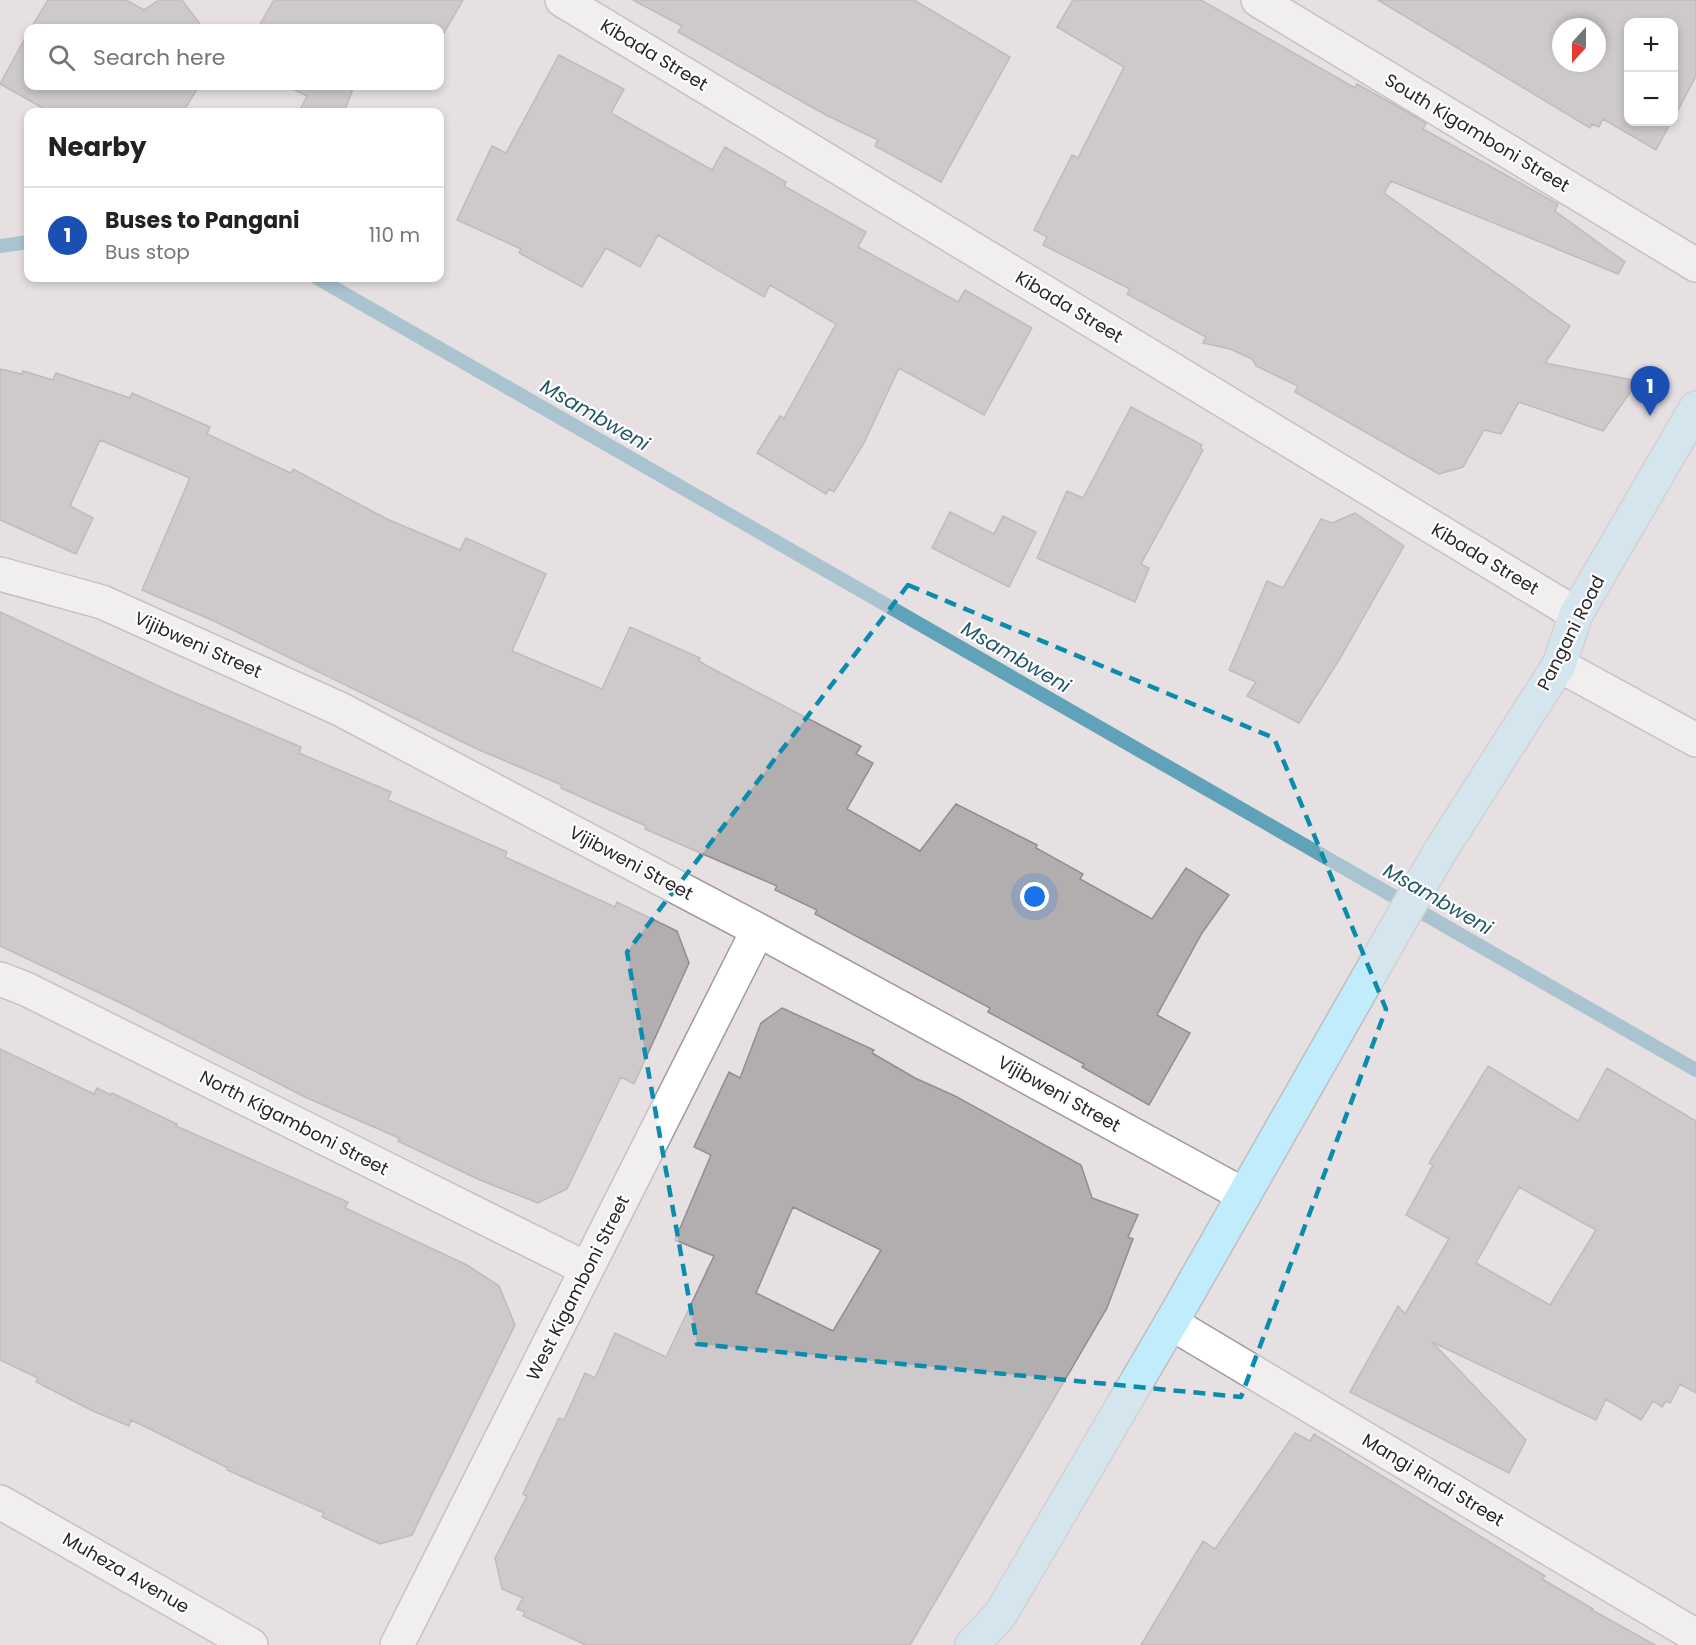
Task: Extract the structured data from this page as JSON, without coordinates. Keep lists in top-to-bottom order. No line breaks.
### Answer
{"streets":{"main road":["Pangani Road"],"street":["Kibada Street","South Kigamboni Street","Vijibweni Street","North Kigamboni Street","West Kigamboni Street","Mangi Rindi Street","Muheza Avenue"]},"crossings":[["Kibada Street","Pangani Road"],["Pangani Road","Vijibweni Street"],["Pangani Road","Mangi Rindi Street"],["Vijibweni Street","West Kigamboni Street"],["North Kigamboni Street","West Kigamboni Street"]],"water":["Msambweni"],"north":"bottom","page":{"map_buttons":["+","−"],"search":"Search here","heading":"Nearby","list":[{"mark":"1","name":"Buses to Pangani","note":"Bus stop","value":"110 m"}],"pins":"1"}}
